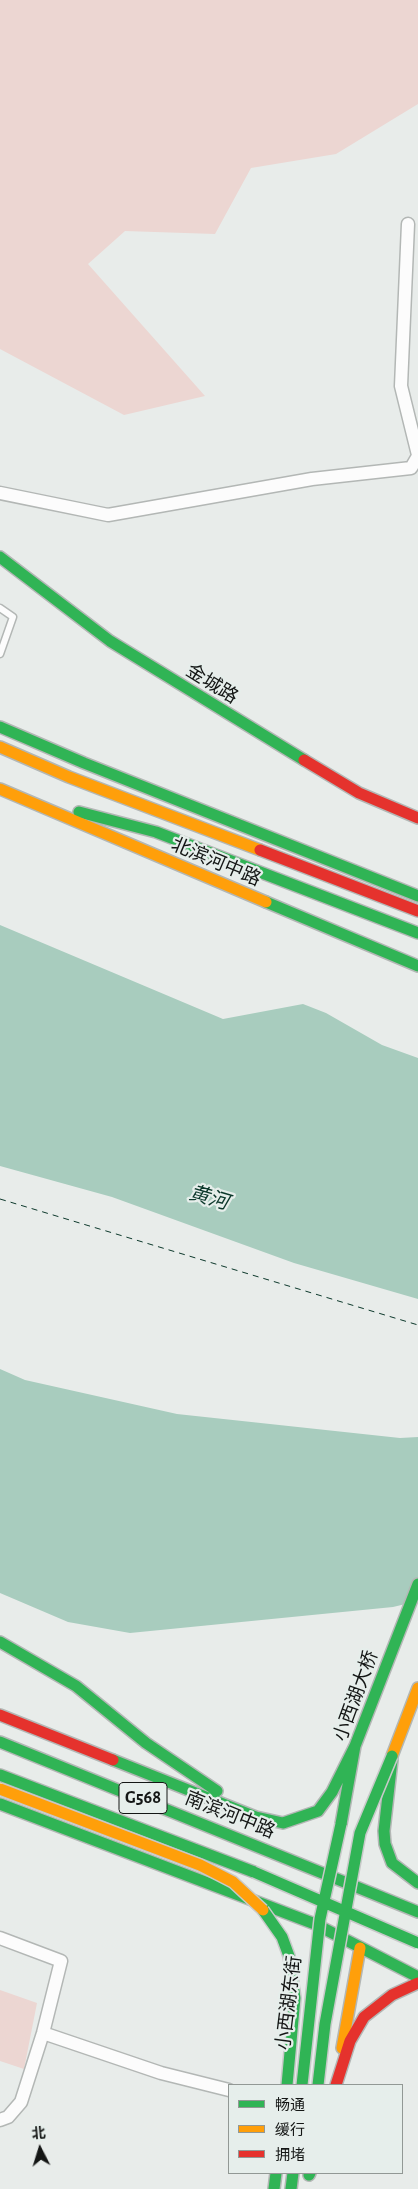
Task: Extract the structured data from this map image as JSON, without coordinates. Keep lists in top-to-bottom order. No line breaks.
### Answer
{"streets":{"main road":["金城路","北滨河中路","小西湖大桥","G568","南滨河中路","小西湖东街"]},"water":["黄河"],"legend":["畅通","缓行","拥堵"],"north":"top"}
